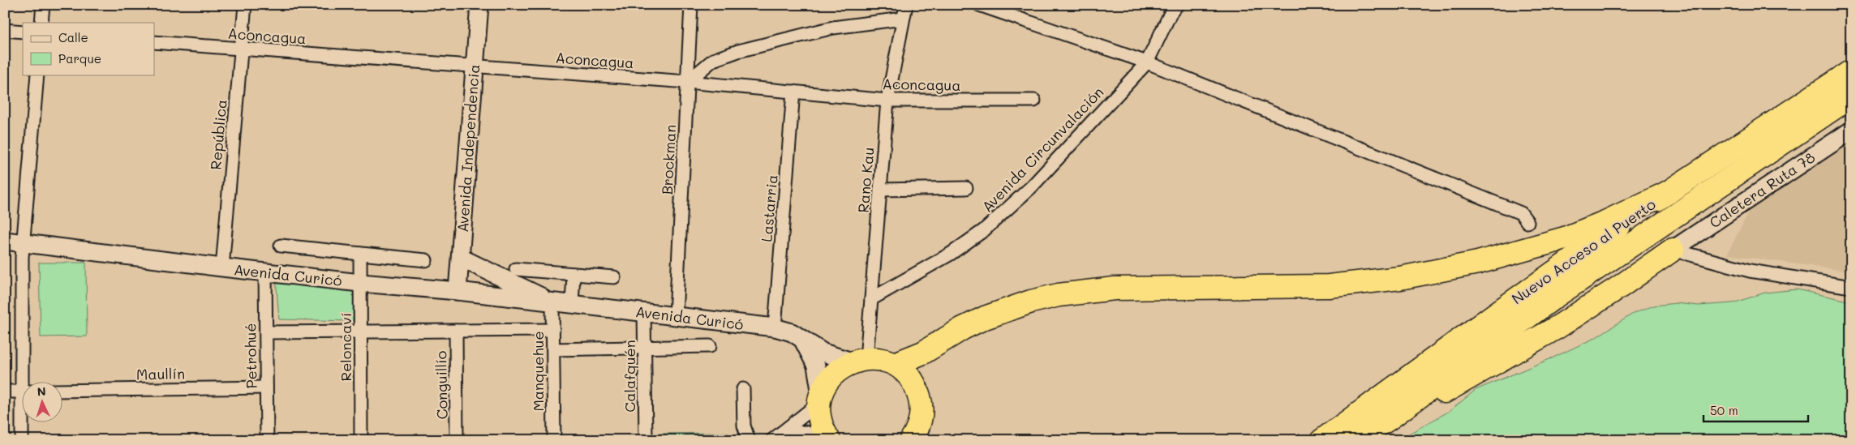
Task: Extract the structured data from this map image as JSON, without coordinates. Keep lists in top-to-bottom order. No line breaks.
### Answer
{"streets":{"highway":["Nuevo Acceso al Puerto"],"main road":["Avenida Independencia","Caletera Ruta 78","Avenida Curicó"],"street":["Aconcagua","República","Avenida Circunvalación","Brockman","Rano Kau","Lastarria","Reloncaví","Petrohué","Manquehue","Maullín","Calafquén","Conguillío"]},"crossings":[["Aconcagua","República"],["Aconcagua","Avenida Independencia"],["Aconcagua","Brockman"],["Aconcagua","Rano Kau"],["Aconcagua","Lastarria"],["República","Avenida Curicó"],["Avenida Independencia","Avenida Curicó"],["Avenida Circunvalación","Rano Kau"],["Brockman","Avenida Curicó"],["Rano Kau","Avenida Curicó"],["Lastarria","Avenida Curicó"],["Avenida Curicó","Reloncaví"],["Avenida Curicó","Petrohué"],["Avenida Curicó","Manquehue"],["Avenida Curicó","Calafquén"],["Petrohué","Maullín"]],"legend":["Calle","Parque"],"scale_bar":"50 m","north":"top"}
